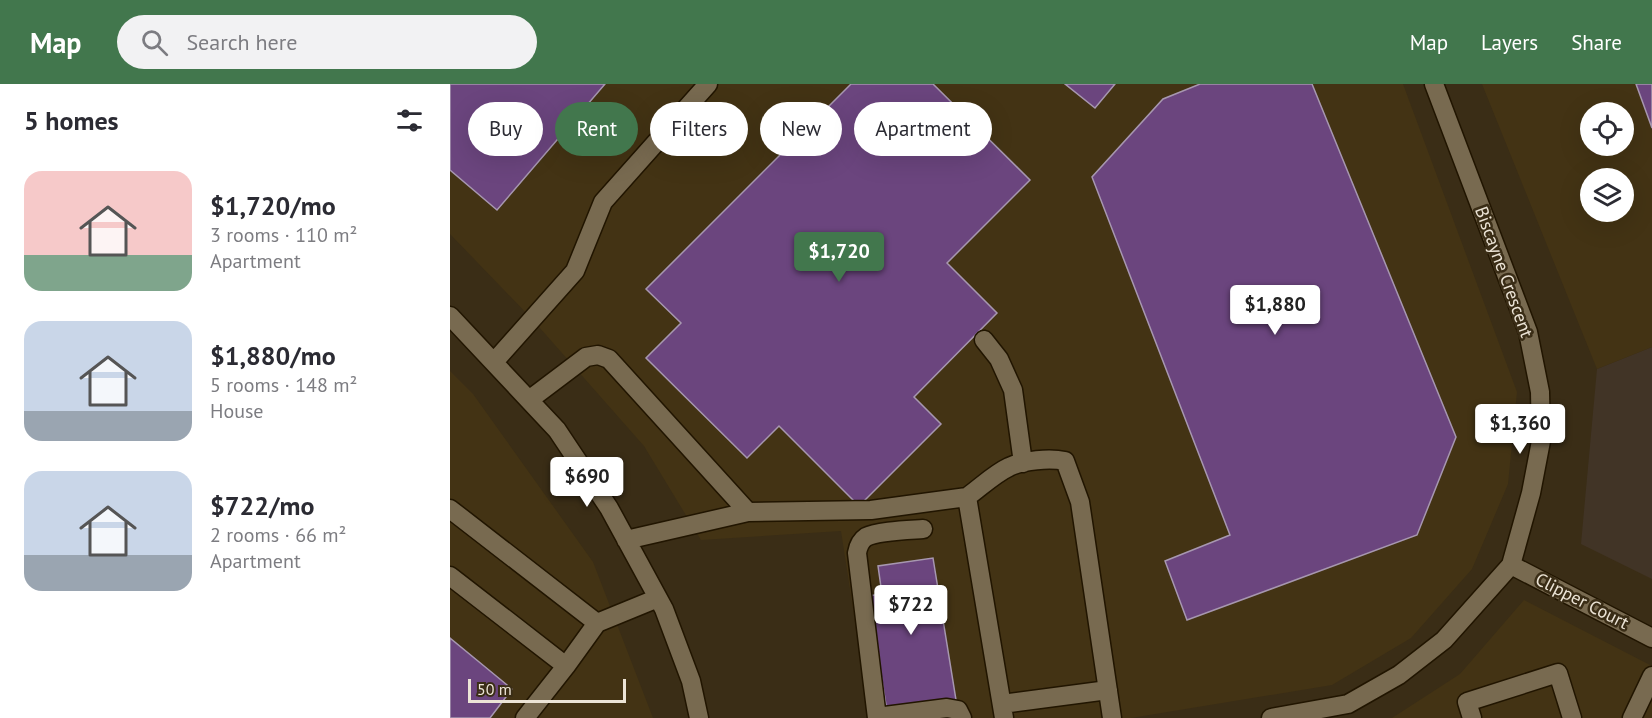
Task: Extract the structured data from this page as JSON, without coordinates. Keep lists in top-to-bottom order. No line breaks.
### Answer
{"streets":{"street":["Biscayne Crescent","Clipper Court"]},"crossings":[["Biscayne Crescent","Clipper Court"]],"scale_bar":"50 m","page":{"header":"Map","search":"Search here","nav":["Map","Layers","Share"],"heading":"5 homes","chip":["Buy","Rent","Filters","New","Apartment"],"list":[{"name":"$1,720/mo","note":"3 rooms · 110 m² · Apartment"},{"name":"$1,880/mo","note":"5 rooms · 148 m² · House"},{"name":"$722/mo","note":"2 rooms · 66 m² · Apartment"}],"price":["$1,720","$1,880","$1,360","$690","$722"],"scale":"50 m"}}
